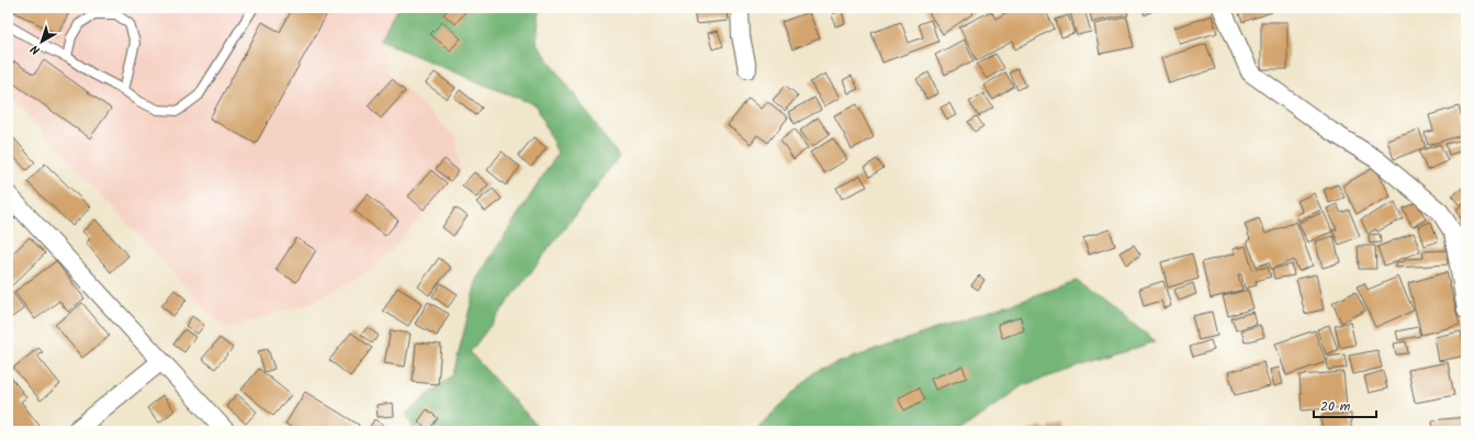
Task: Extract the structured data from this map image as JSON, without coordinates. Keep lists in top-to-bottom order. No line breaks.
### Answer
{"scale_bar":"20 m","north":"bottom left"}
